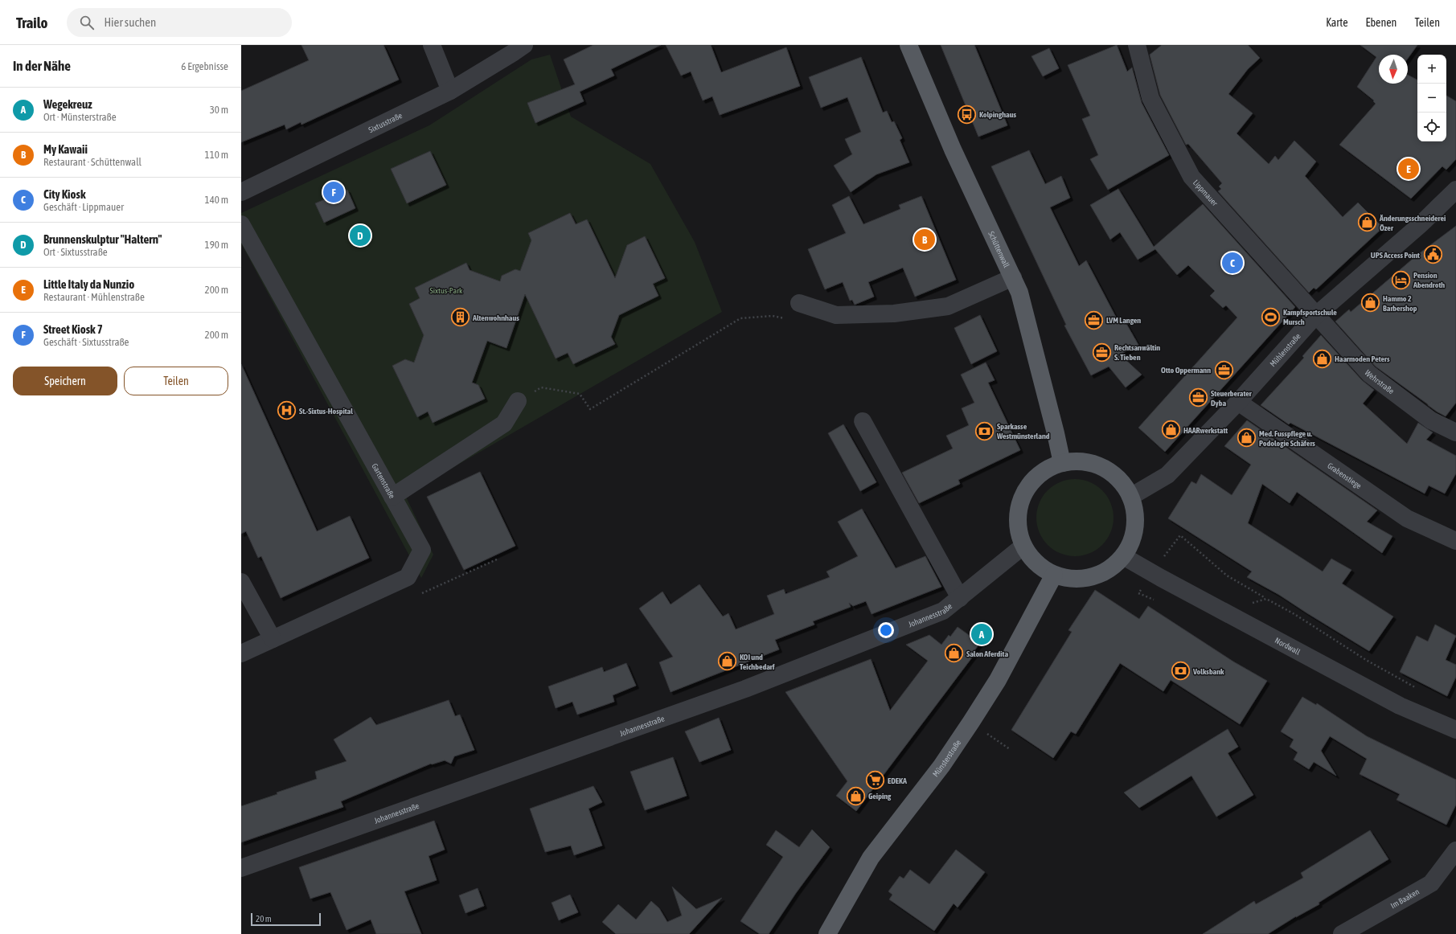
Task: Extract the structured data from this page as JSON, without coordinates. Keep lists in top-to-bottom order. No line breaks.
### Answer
{"streets":{"main road":["Schüttenwall","Münsterstraße"],"street":["Sixtusstraße","Lippmauer","Mühlenstraße","Wehrstraße","Grabenstiege","Gartenstraße","Johannesstraße","Nordwall","Im Baaken"]},"crossings":[["Lippmauer","Mühlenstraße"],["Lippmauer","Wehrstraße"],["Mühlenstraße","Wehrstraße"],["Mühlenstraße","Grabenstiege"]],"parks":["Sixtus-Park"],"places":{"bus stop":["Kolpinghaus"],"shop":["Änderungsschneiderei Özer","Hammo 2 Barbershop","Haarmoden Peters","HAARwerkstatt","Med. Fusspflege u. Podologie Schäfers","Salon Aferdita","KOI und Teichbedarf","Geiping"],"public building":["UPS Access Point"],"hotel":["Pension Abendroth"],"sports":["Kampfsportschule Mursch"],"building":["Altenwohnhaus"],"office":["LVM Langen","Rechtsanwältin S. Tieben","Otto Oppermann","Steuerberater Dyba"],"hospital":["St.-Sixtus-Hospital"],"bank":["Sparkasse Westmünsterland","Volksbank"],"supermarket":["EDEKA"]},"scale_bar":"20 m","north":"bottom","page":{"header":"Trailo","search":"Hier suchen","nav":["Karte","Ebenen","Teilen"],"heading":["In der Nähe","6 Ergebnisse"],"map_buttons":["+","−"],"list":[{"mark":"A","name":"Wegekreuz","note":"Ort · Münsterstraße","value":"30 m"},{"mark":"B","name":"My Kawaii","note":"Restaurant · Schüttenwall","value":"110 m"},{"mark":"C","name":"City Kiosk","note":"Geschäft · Lippmauer","value":"140 m"},{"mark":"D","name":"Brunnenskulptur \"Haltern\"","note":"Ort · Sixtusstraße","value":"190 m"},{"mark":"E","name":"Little Italy da Nunzio","note":"Restaurant · Mühlenstraße","value":"200 m"},{"mark":"F","name":"Street Kiosk 7","note":"Geschäft · Sixtusstraße","value":"200 m"}],"pins":["E","F","D","B","C","A"],"buttons":["Speichern","Teilen"],"scale":"20 m"}}
